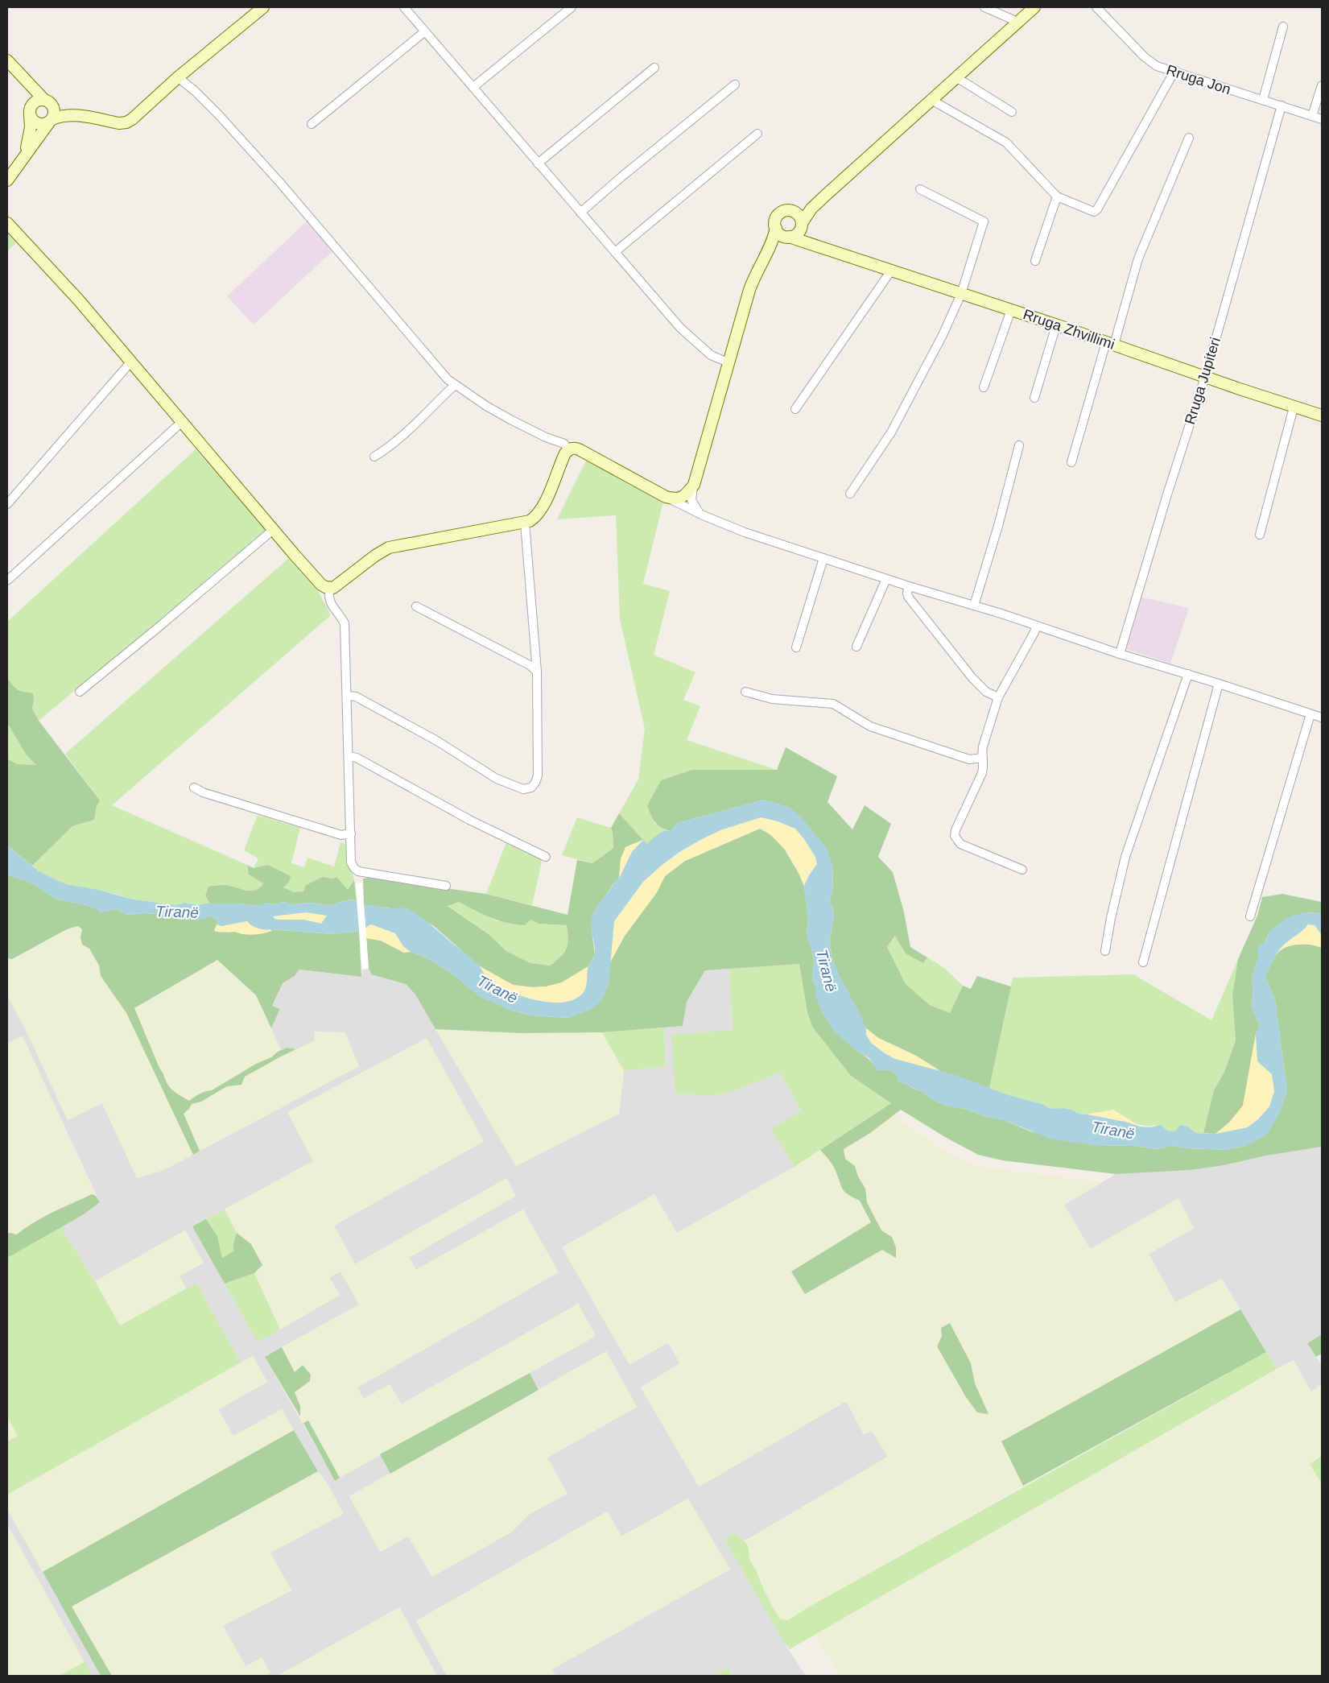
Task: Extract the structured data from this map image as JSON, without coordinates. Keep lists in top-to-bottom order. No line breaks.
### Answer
{"streets":{"street":["Rruga Jon","Rruga Zhvillimi","Rruga Jupiteri"]},"crossings":[["Rruga Jon","Rruga Jupiteri"],["Rruga Zhvillimi","Rruga Jupiteri"]],"water":["Tiranë"]}
